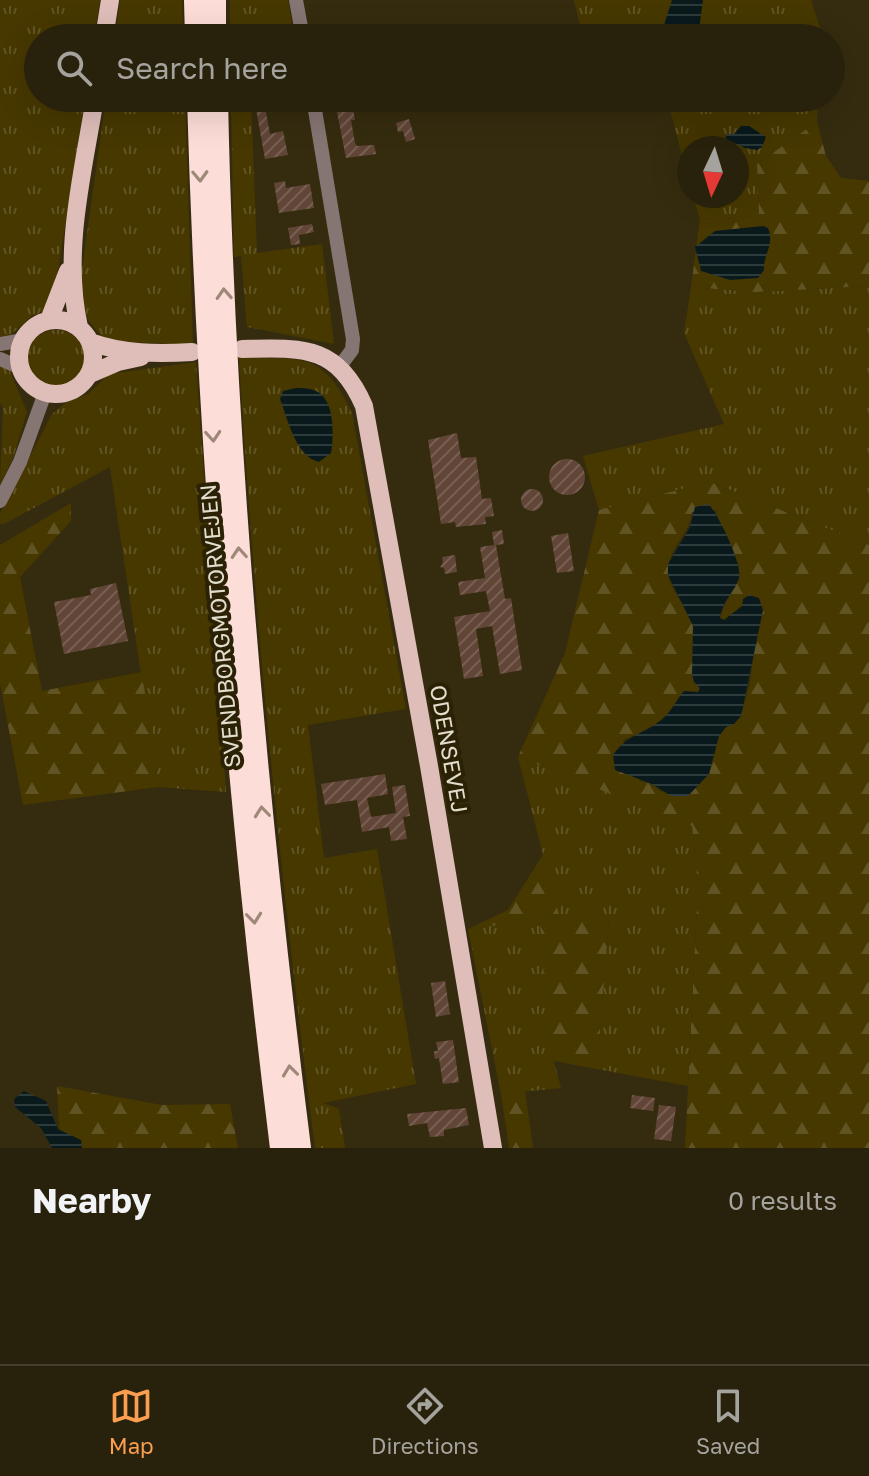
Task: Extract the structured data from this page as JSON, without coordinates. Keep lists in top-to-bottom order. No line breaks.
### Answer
{"streets":{"highway":["SVENDBORGMOTORVEJEN"],"main road":["ODENSEVEJ"]},"north":"bottom","page":{"search":"Search here","heading":["Nearby","0 results"],"nav":["Map","Directions","Saved"]}}
